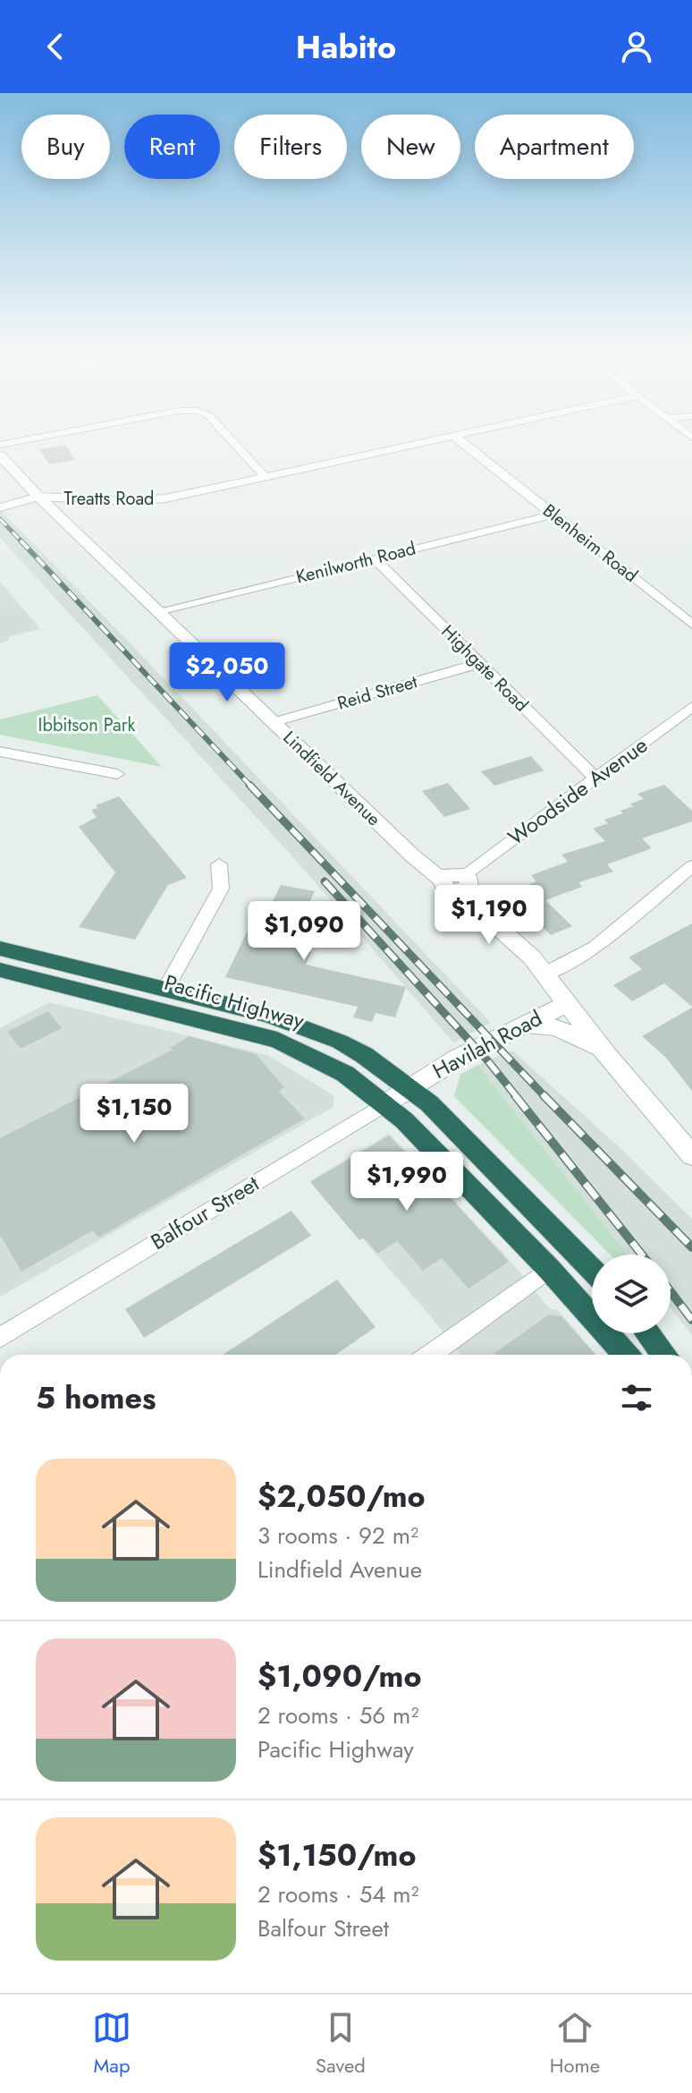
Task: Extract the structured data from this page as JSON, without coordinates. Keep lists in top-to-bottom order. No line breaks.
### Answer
{"streets":{"highway":["Pacific Highway"],"street":["Treatts Road","Blenheim Road","Kenilworth Road","Highgate Road","Reid Street","Lindfield Avenue","Woodside Avenue","Havilah Road","Balfour Street"]},"crossings":[["Treatts Road","Lindfield Avenue"],["Blenheim Road","Kenilworth Road"],["Kenilworth Road","Highgate Road"],["Kenilworth Road","Lindfield Avenue"],["Highgate Road","Reid Street"],["Highgate Road","Woodside Avenue"],["Reid Street","Lindfield Avenue"],["Lindfield Avenue","Woodside Avenue"],["Pacific Highway","Havilah Road"],["Pacific Highway","Balfour Street"],["Havilah Road","Balfour Street"]],"parks":["Ibbitson Park"],"page":{"header":"Habito","chip":["Buy","Rent","Filters","New","Apartment"],"price":["$2,050","$1,190","$1,090","$1,150","$1,990"],"heading":"5 homes","list":[{"name":"$2,050/mo","note":"3 rooms · 92 m² · Lindfield Avenue"},{"name":"$1,090/mo","note":"2 rooms · 56 m² · Pacific Highway"},{"name":"$1,150/mo","note":"2 rooms · 54 m² · Balfour Street"}],"tabs":["Map","Saved","Home"]}}
